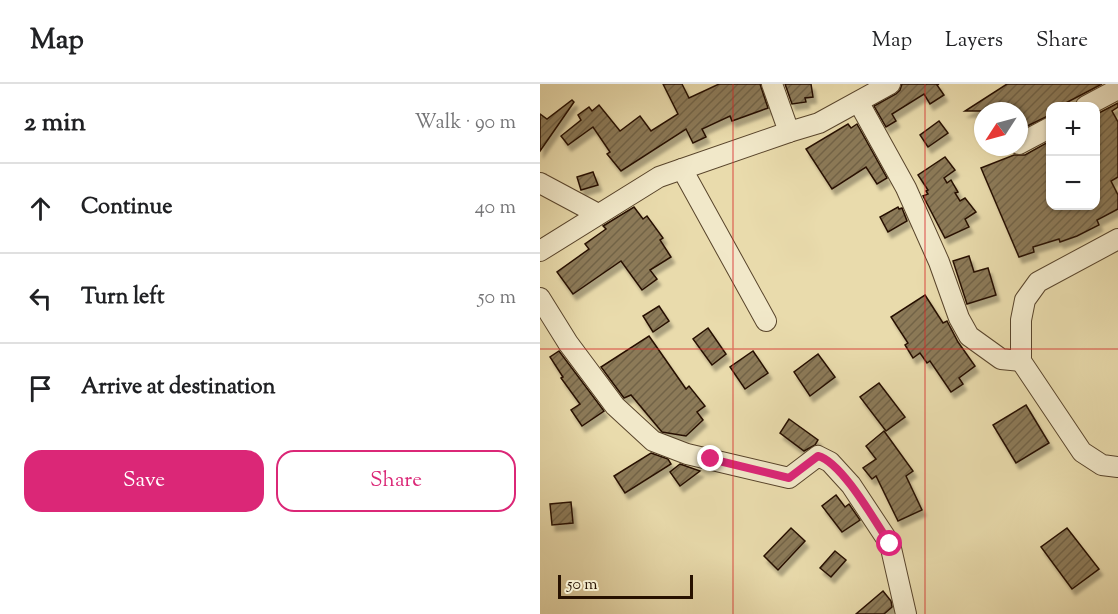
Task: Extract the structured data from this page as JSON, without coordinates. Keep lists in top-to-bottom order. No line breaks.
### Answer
{"scale_bar":"50 m","north":"bottom left","page":{"header":"Map","nav":["Map","Layers","Share"],"heading":["2 min","Walk · 90 m"],"map_buttons":["+","−"],"list":[["Continue","40 m"],["Turn left","50 m"],"Arrive at destination"],"buttons":["Save","Share"],"scale":"50 m"}}
